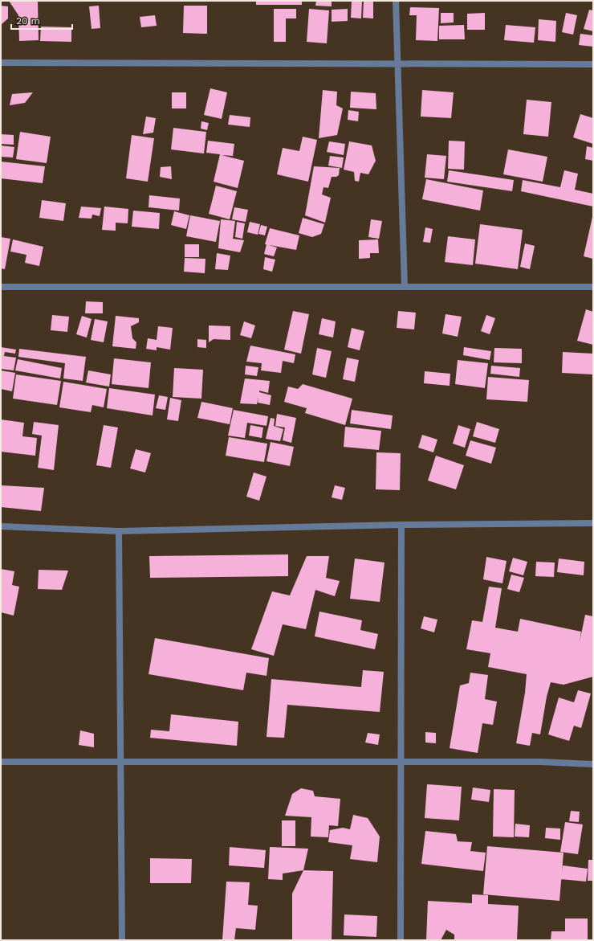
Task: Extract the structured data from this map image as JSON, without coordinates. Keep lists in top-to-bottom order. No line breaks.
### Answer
{"scale_bar":"20 m"}
